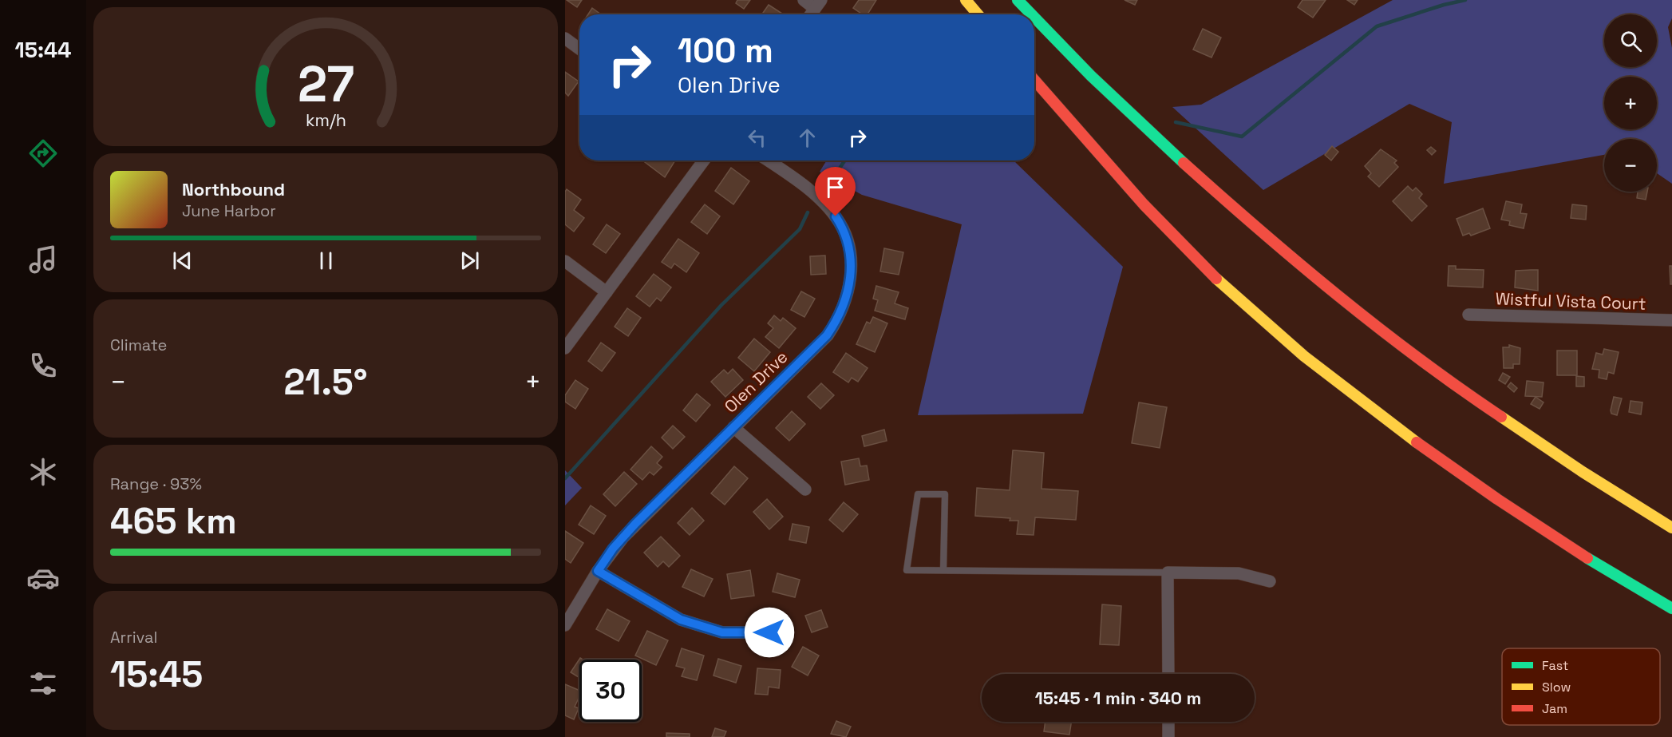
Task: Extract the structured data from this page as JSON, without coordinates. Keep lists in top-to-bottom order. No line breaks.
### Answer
{"streets":{"street":["Wistful Vista Court","Olen Drive"]},"legend":["Fast","Slow","Jam"],"page":{"tabs":"15:44","map_buttons":["+","−"],"turn":["100 m","Olen Drive"],"song":["Northbound","June Harbor"],"tile":["Climate",["Range · 93%","465 km"],["Arrival","15:45"]],"heat":["−","21.5°","+"],"limit":"30","trip":"15:45 · 1 min · 340 m","gauge":["27","km/h"]}}
